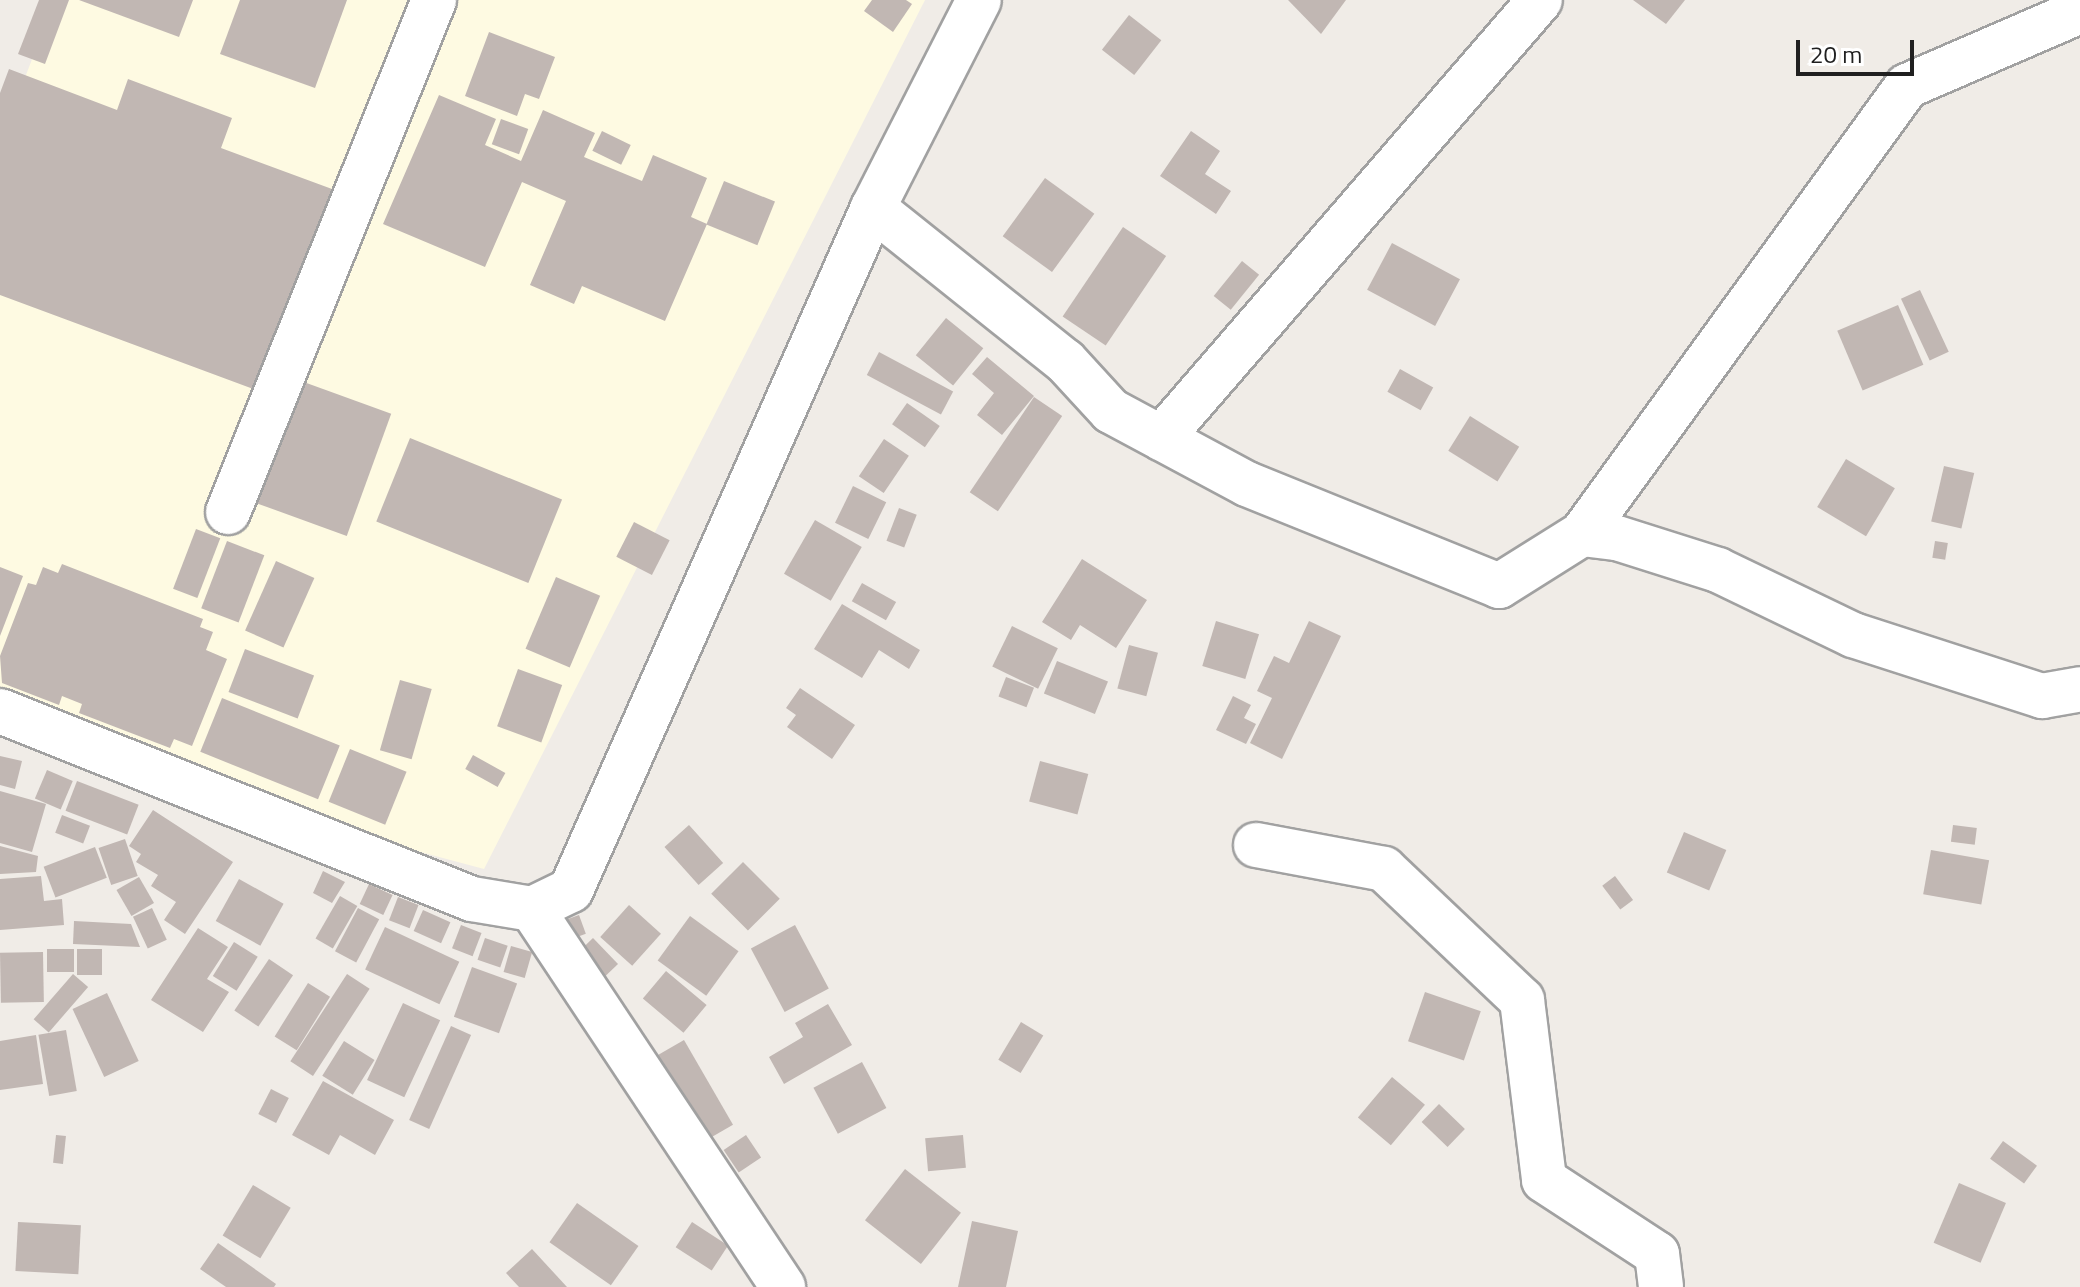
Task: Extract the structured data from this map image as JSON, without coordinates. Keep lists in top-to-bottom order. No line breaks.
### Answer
{"scale_bar":"20 m"}
